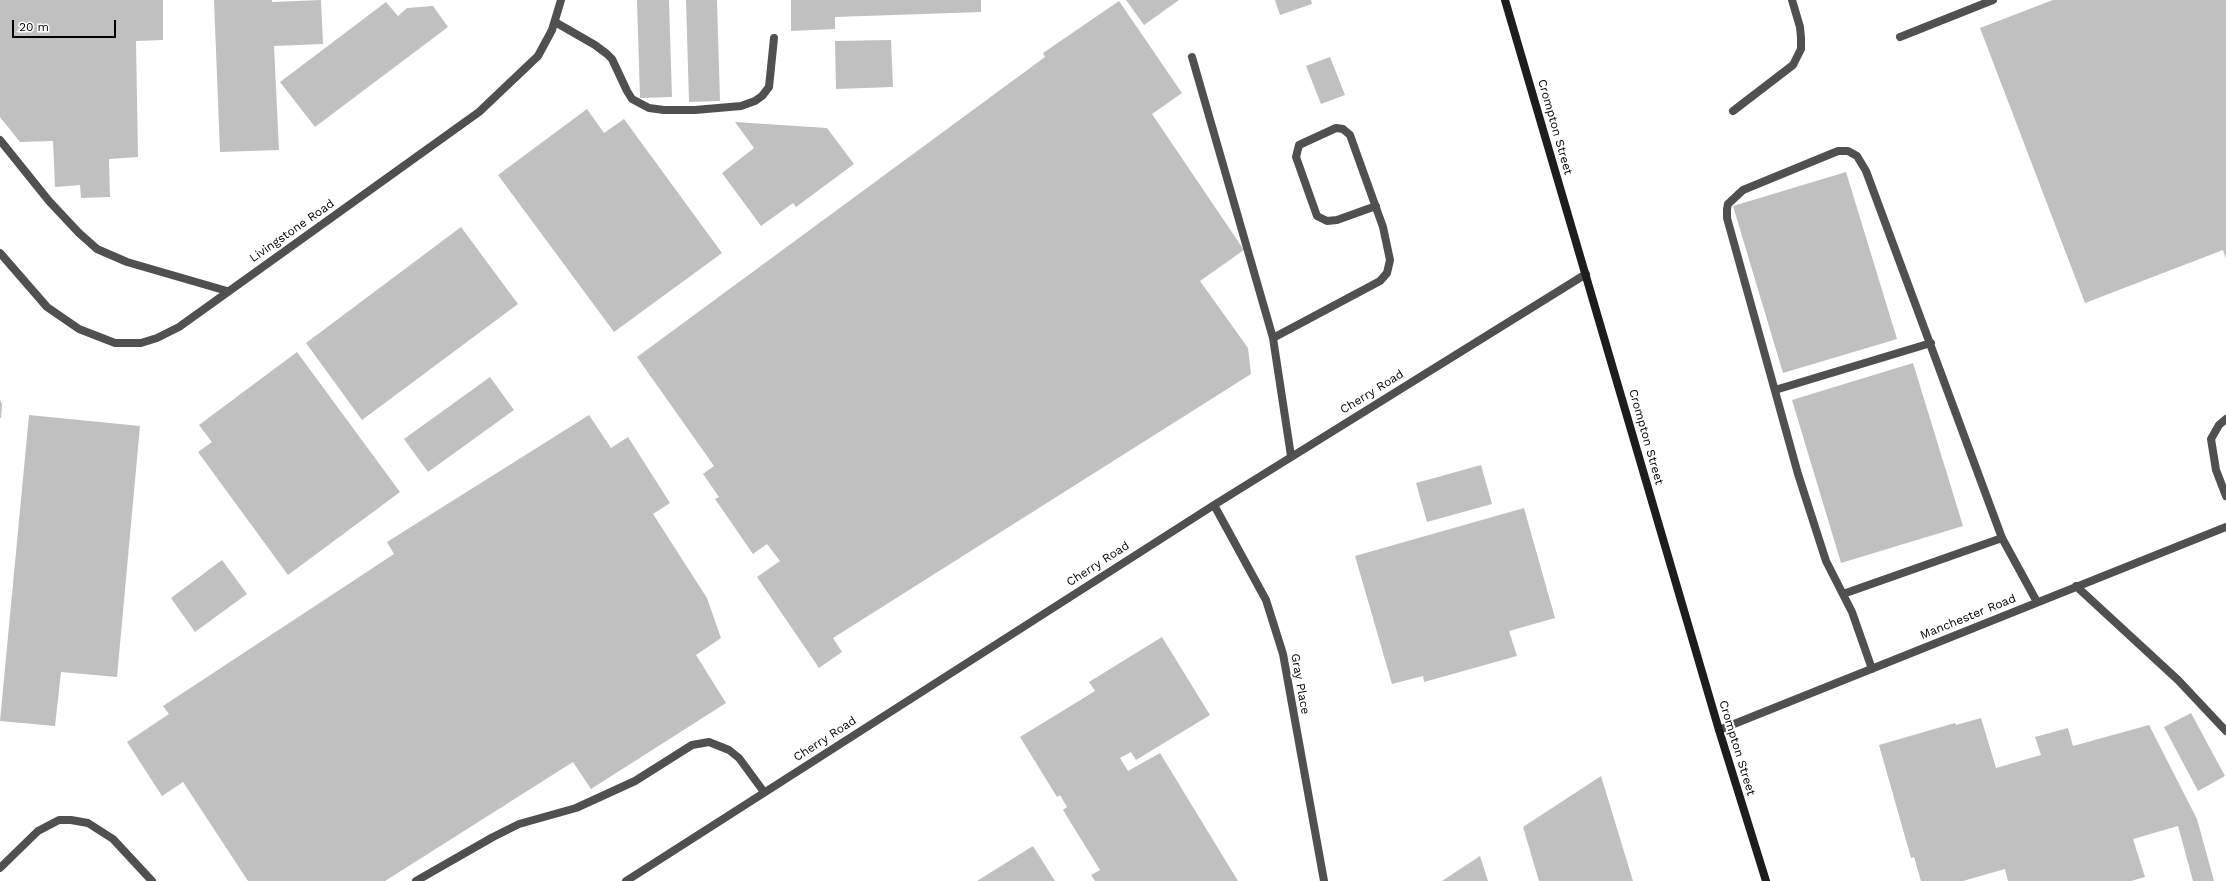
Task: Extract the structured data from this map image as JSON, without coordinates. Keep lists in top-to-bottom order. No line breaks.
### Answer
{"streets":{"street":["Crompton Street","Livingstone Road","Cherry Road","Manchester Road","Gray Place"]},"crossings":[["Crompton Street","Cherry Road"],["Crompton Street","Manchester Road"],["Cherry Road","Gray Place"]],"scale_bar":"20 m"}
